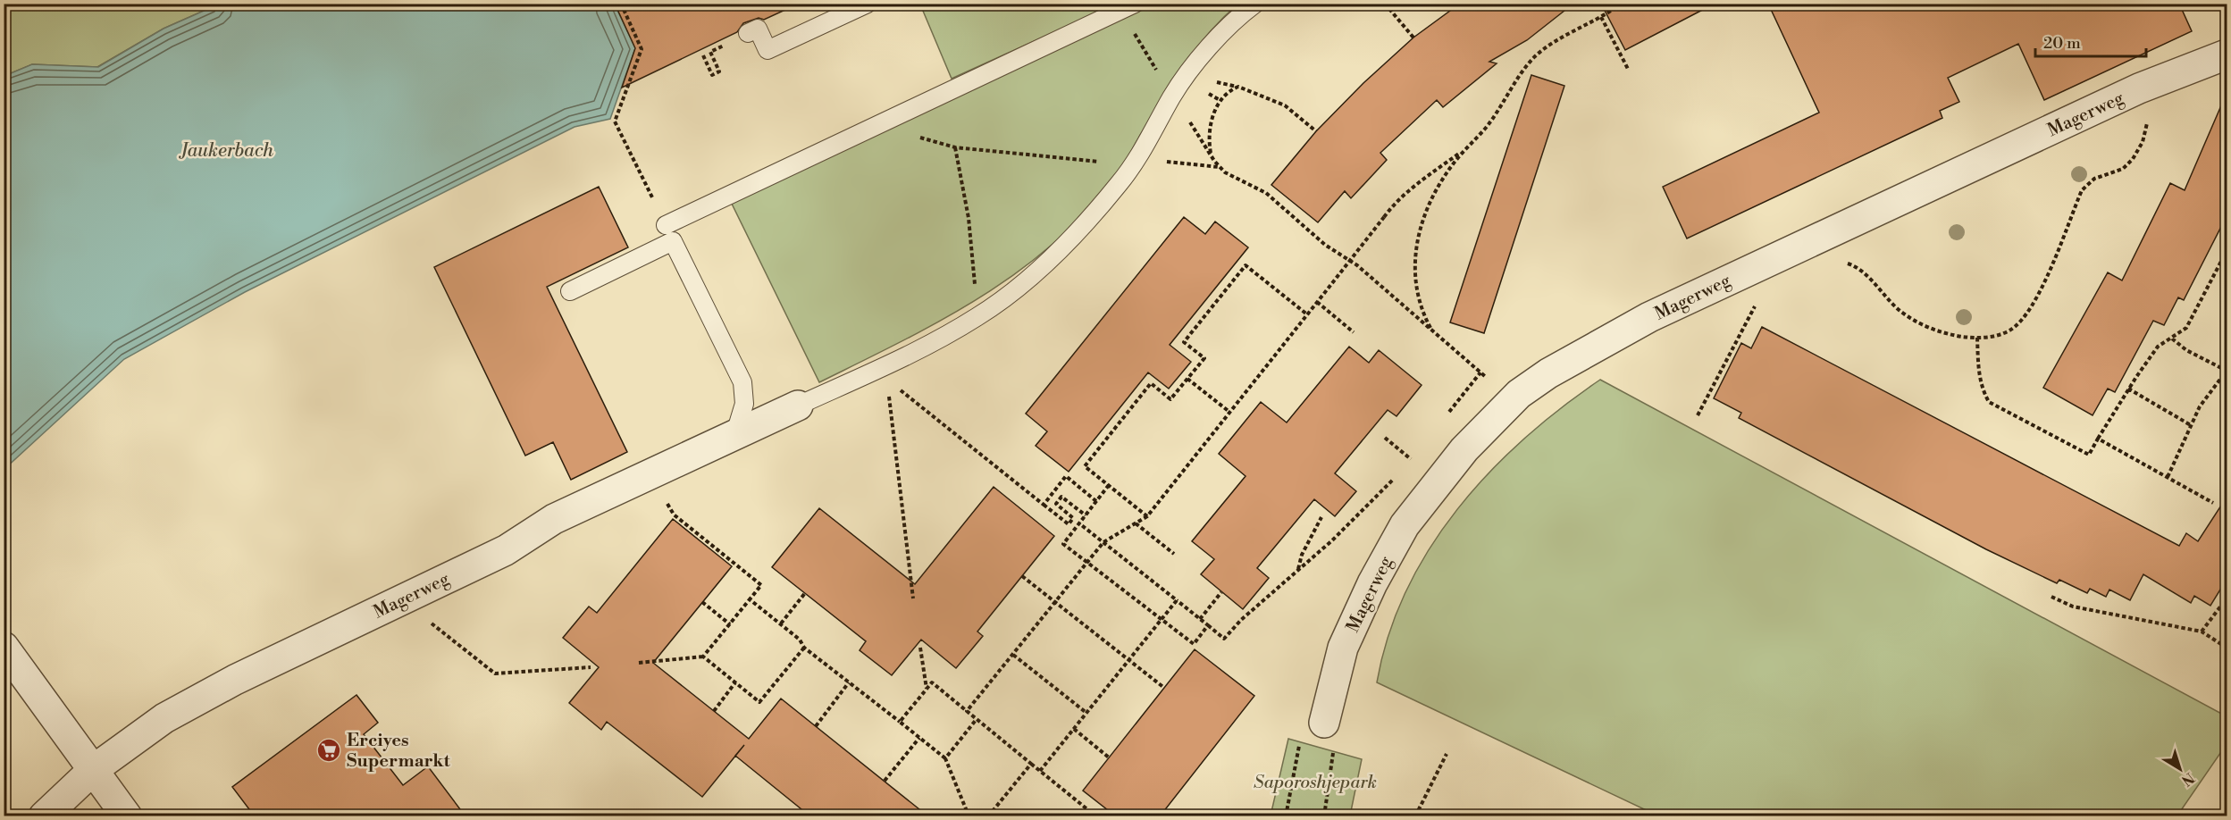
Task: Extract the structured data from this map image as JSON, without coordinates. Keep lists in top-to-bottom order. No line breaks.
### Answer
{"streets":{"street":["Magerweg"]},"water":["Jaukerbach"],"parks":["Saporoshjepark"],"places":{"supermarket":["Erciyes Supermarkt"]},"scale_bar":"20 m","north":"bottom right"}
